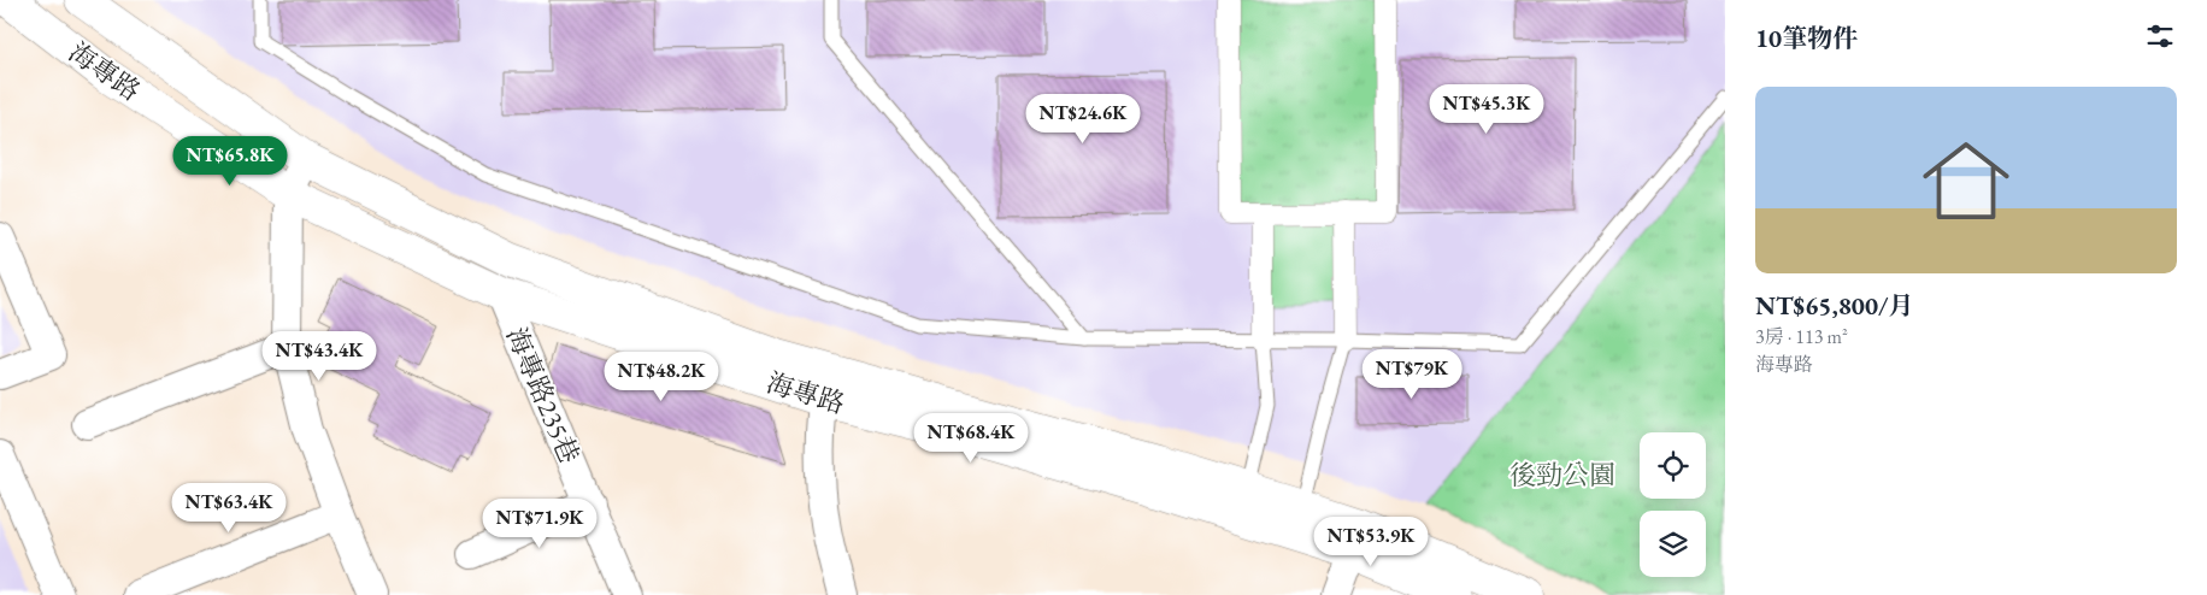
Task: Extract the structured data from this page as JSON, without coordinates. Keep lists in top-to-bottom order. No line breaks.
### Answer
{"streets":{"street":["海專路","海專路235巷"]},"crossings":[["海專路","海專路235巷"]],"parks":["後勁公園"],"page":{"heading":"10筆物件","list":[{"name":"NT$65,800/月","note":"3房 · 113 m² · 海專路"}],"price":["NT$45.3K","NT$24.6K","NT$65.8K","NT$43.4K","NT$79K","NT$48.2K","NT$68.4K","NT$63.4K","NT$71.9K","NT$53.9K"]}}
